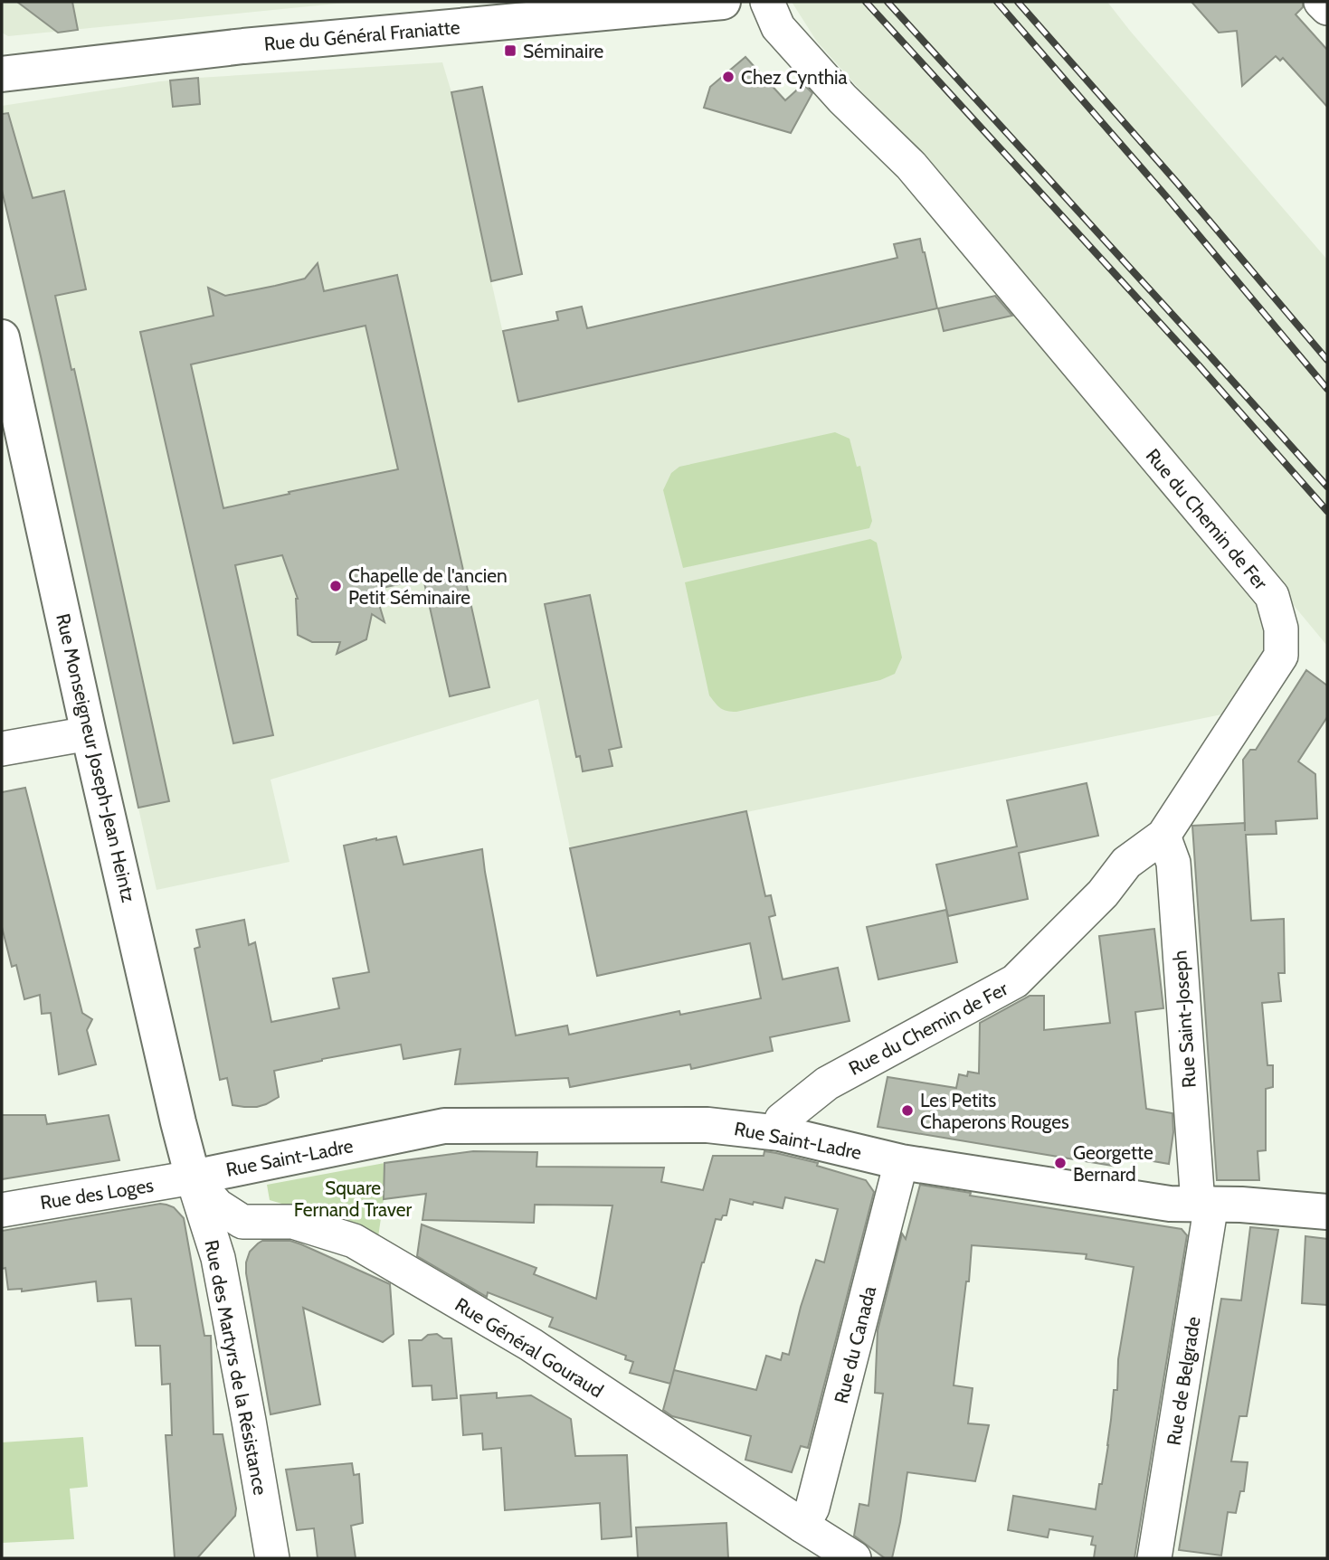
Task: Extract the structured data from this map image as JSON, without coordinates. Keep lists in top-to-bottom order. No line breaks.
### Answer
{"streets":{"street":["Rue du Général Franiatte","Rue du Chemin de Fer","Rue Monseigneur Joseph-Jean Heintz","Rue Saint-Joseph","Rue Saint-Ladre","Rue des Loges","Rue du Canada","Rue Général Gouraud","Rue des Martyrs de la Résistance","Rue de Belgrade"]},"crossings":[["Rue du Chemin de Fer","Rue Saint-Joseph"],["Rue du Chemin de Fer","Rue Saint-Ladre"],["Rue Monseigneur Joseph-Jean Heintz","Rue Saint-Ladre"],["Rue Monseigneur Joseph-Jean Heintz","Rue des Loges"],["Rue Monseigneur Joseph-Jean Heintz","Rue Général Gouraud"],["Rue Monseigneur Joseph-Jean Heintz","Rue des Martyrs de la Résistance"],["Rue Saint-Joseph","Rue Saint-Ladre"],["Rue Saint-Joseph","Rue de Belgrade"],["Rue Saint-Ladre","Rue des Loges"],["Rue Saint-Ladre","Rue du Canada"],["Rue Saint-Ladre","Rue Général Gouraud"],["Rue Saint-Ladre","Rue des Martyrs de la Résistance"],["Rue Saint-Ladre","Rue de Belgrade"],["Rue des Loges","Rue Général Gouraud"],["Rue des Loges","Rue des Martyrs de la Résistance"],["Rue du Canada","Rue Général Gouraud"],["Rue Général Gouraud","Rue des Martyrs de la Résistance"]],"parks":["Square Fernand Traver"],"places":{"transit":["Séminaire"],"other":["Chez Cynthia","Chapelle de l'ancien Petit Séminaire","Les Petits Chaperons Rouges","Georgette Bernard"]}}
